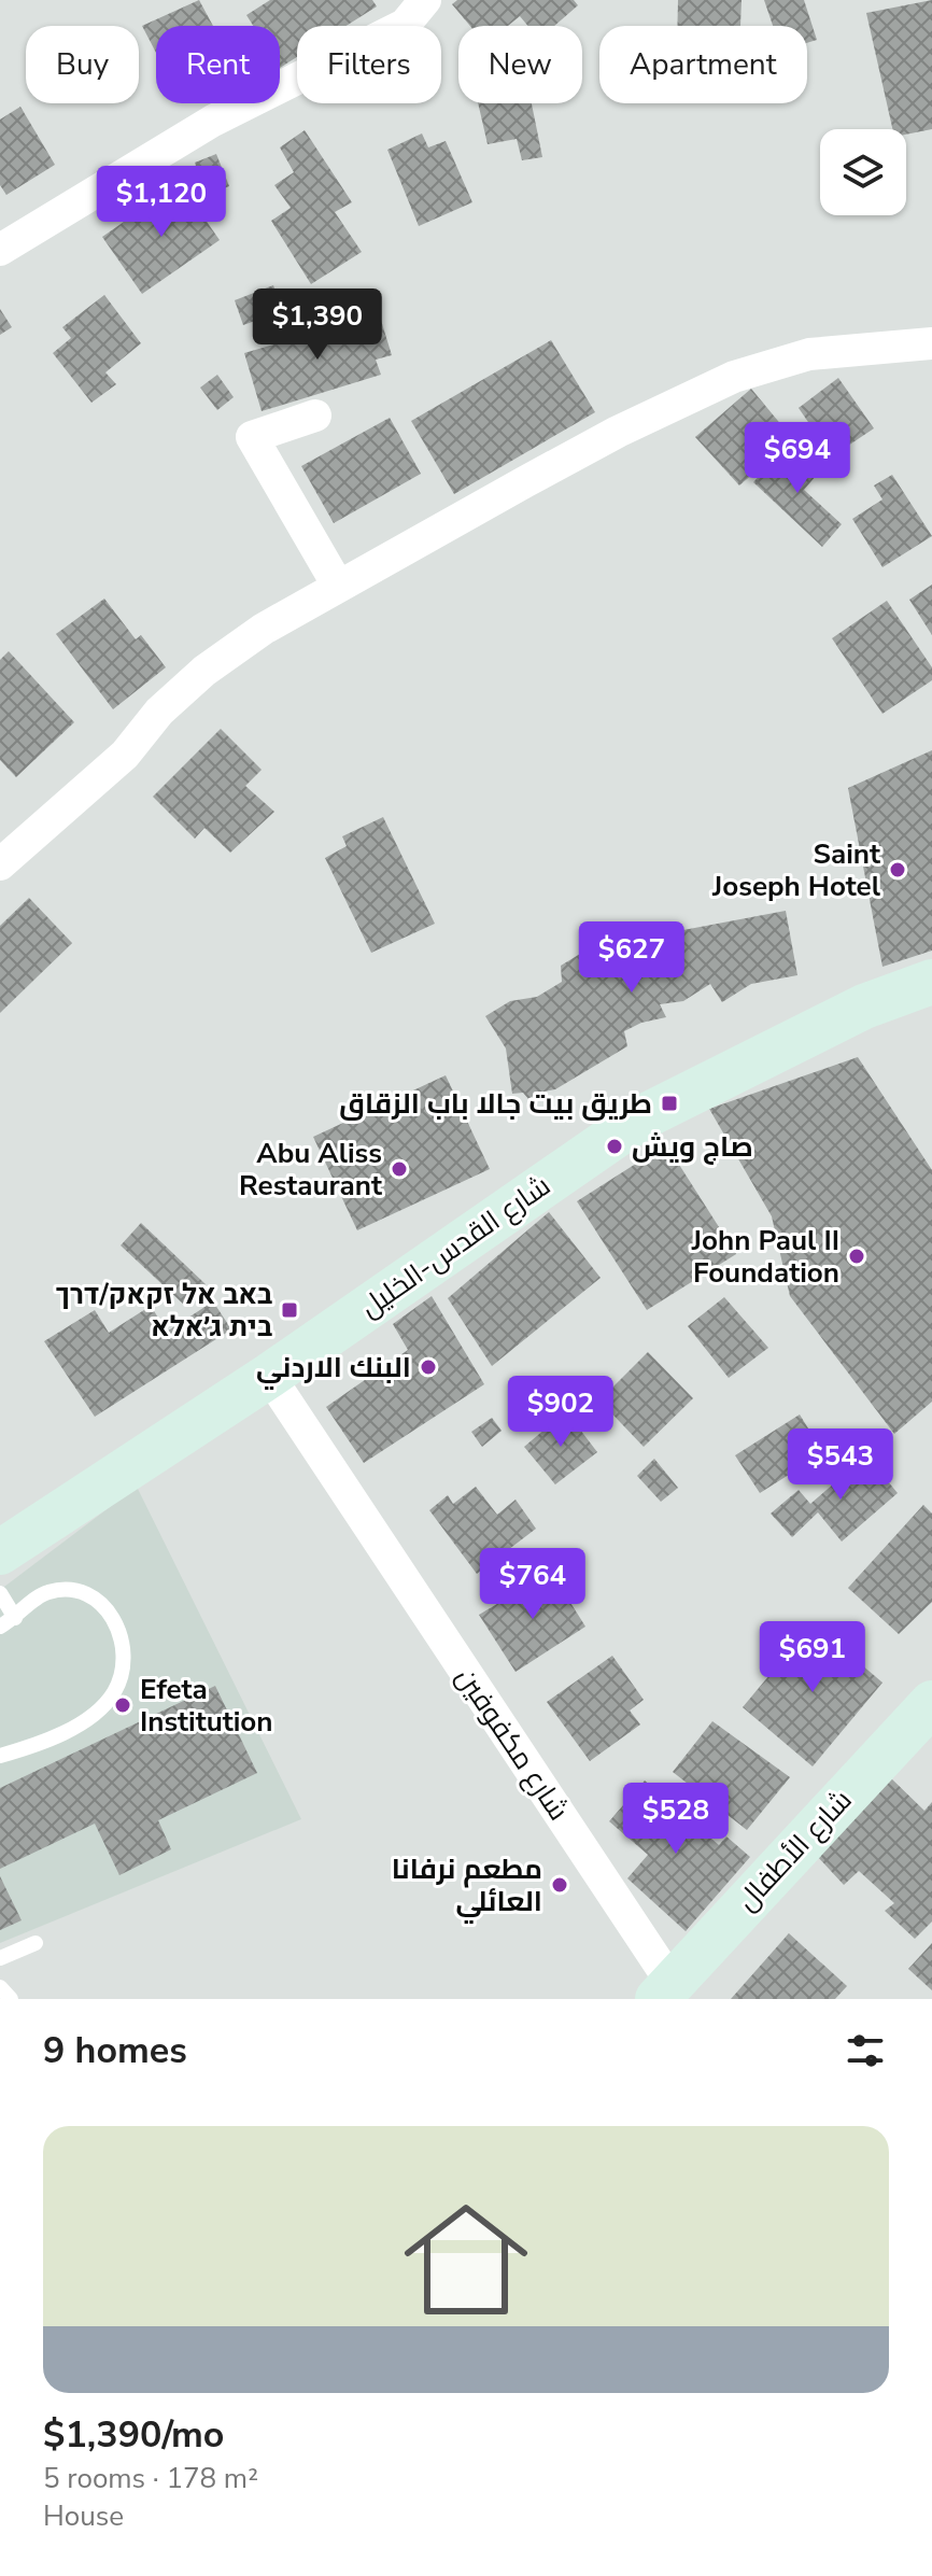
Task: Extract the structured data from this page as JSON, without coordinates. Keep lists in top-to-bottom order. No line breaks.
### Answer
{"streets":{"main road":["شارع القدس-الخليل","شارع الأطفال"],"street":["شارع مكفوفين"]},"crossings":[["شارع القدس-الخليل","شارع مكفوفين"],["شارع مكفوفين","شارع الأطفال"]],"places":{"other":["Saint Joseph Hotel","صاج ويش","Abu Aliss Restaurant","John Paul II Foundation","البنك الاردني","Efeta Institution","مطعم نرفانا العائلي"],"transit":["طريق بيت جالا باب الزقاق","באב אל זקאק/דרך בית ג׳אלא"]},"page":{"chip":["Buy","Rent","Filters","New","Apartment"],"price":["$1,120","$1,390","$694","$627","$902","$543","$764","$691","$528"],"heading":"9 homes","list":[{"name":"$1,390/mo","note":"5 rooms · 178 m² · House"}]}}
